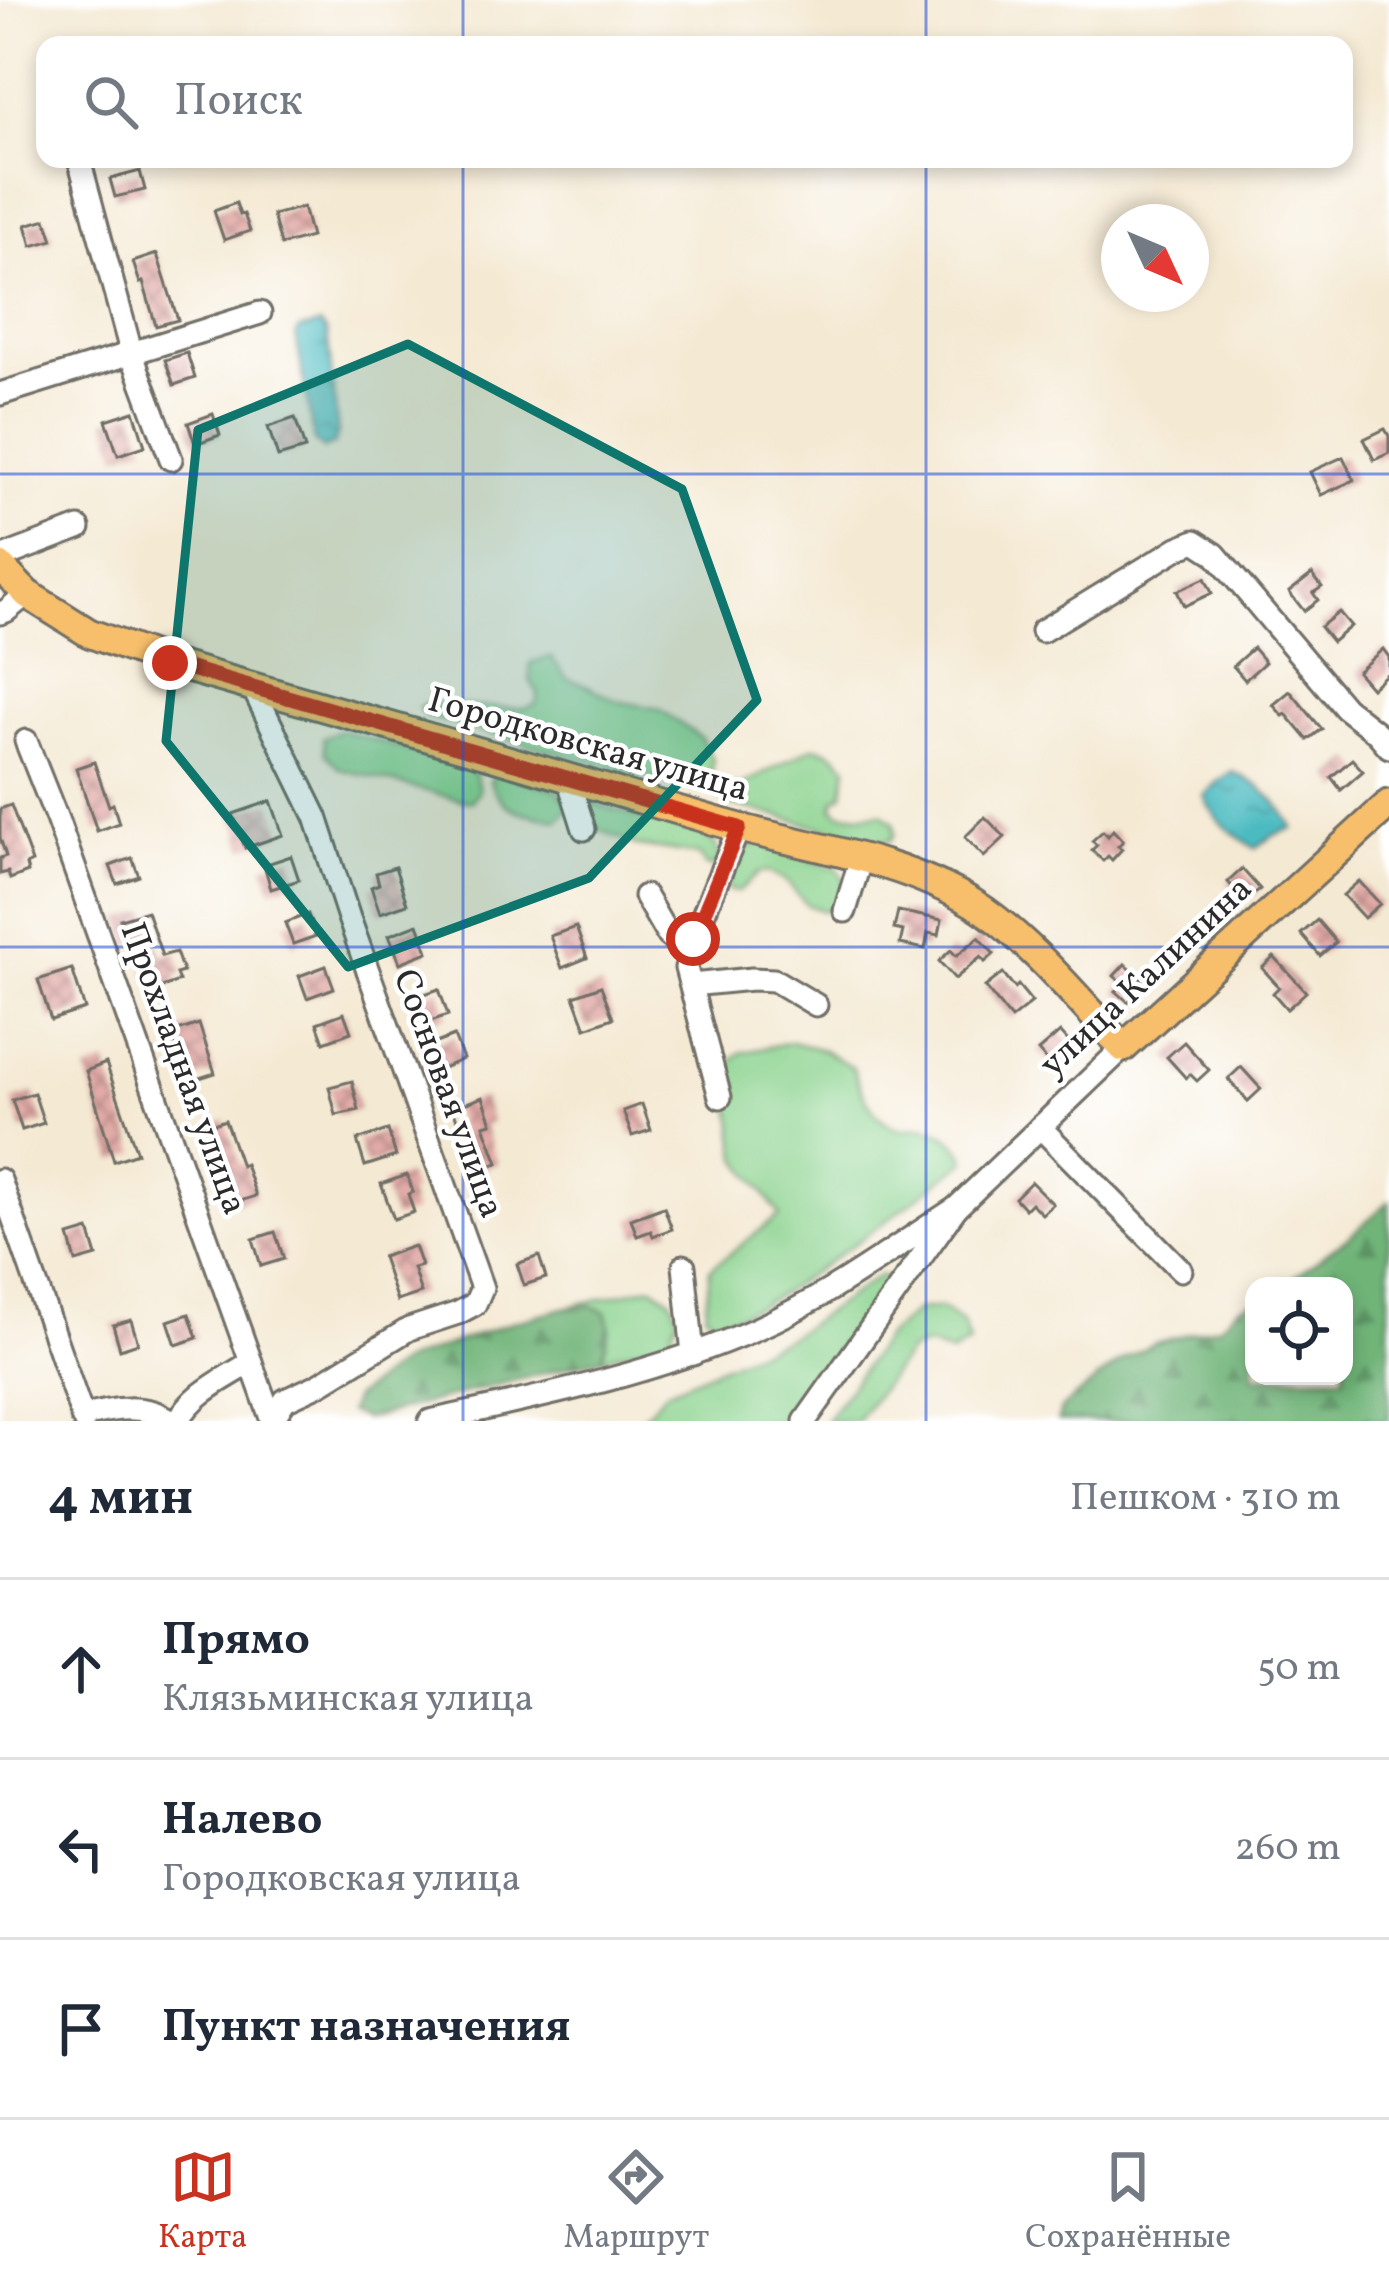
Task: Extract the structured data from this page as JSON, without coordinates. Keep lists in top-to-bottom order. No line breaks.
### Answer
{"streets":{"main road":["Городковская улица","улица Калинина"],"street":["Прохладная улица","Сосновая улица"]},"crossings":[["Городковская улица","улица Калинина"],["Городковская улица","Сосновая улица"],["Прохладная улица","Сосновая улица"]],"north":"bottom right","page":{"search":"Поиск","heading":["4 мин","Пешком · 310 m"],"list":[["Прямо","Клязьминская улица","50 m"],["Налево","Городковская улица","260 m"],"Пункт назначения"],"nav":["Карта","Маршрут","Сохранённые"]}}
